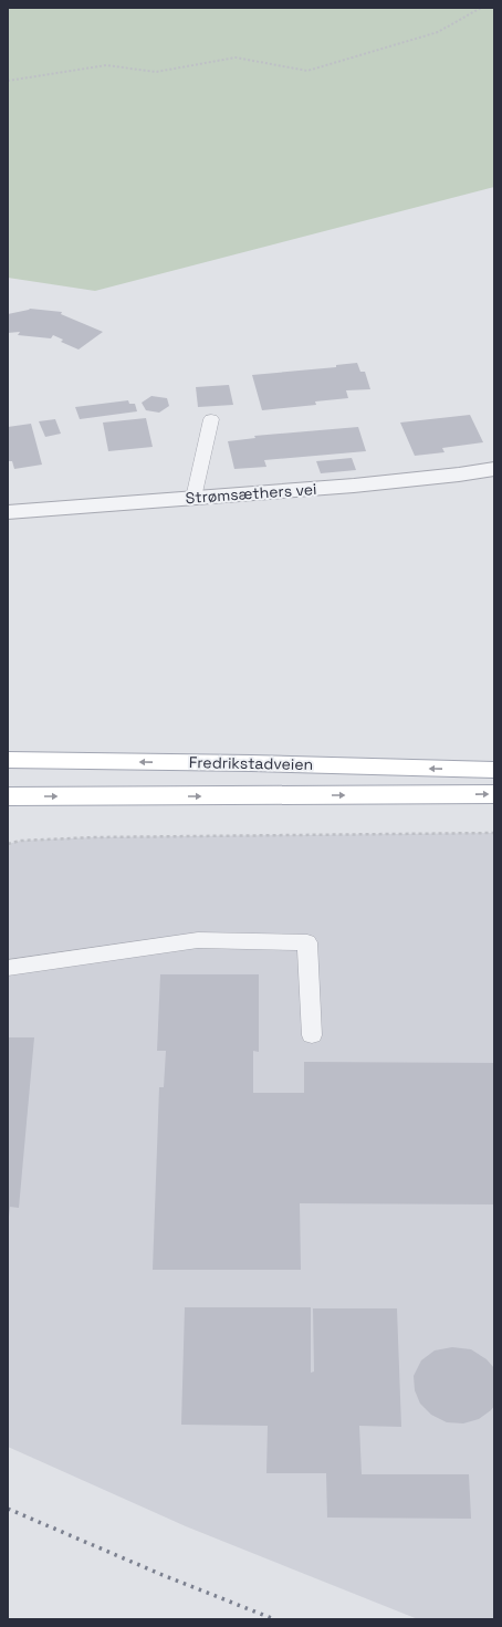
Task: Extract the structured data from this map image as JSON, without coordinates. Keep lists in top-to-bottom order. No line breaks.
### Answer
{"streets":{"main road":["Fredrikstadveien"],"street":["Strømsæthers vei"]}}
